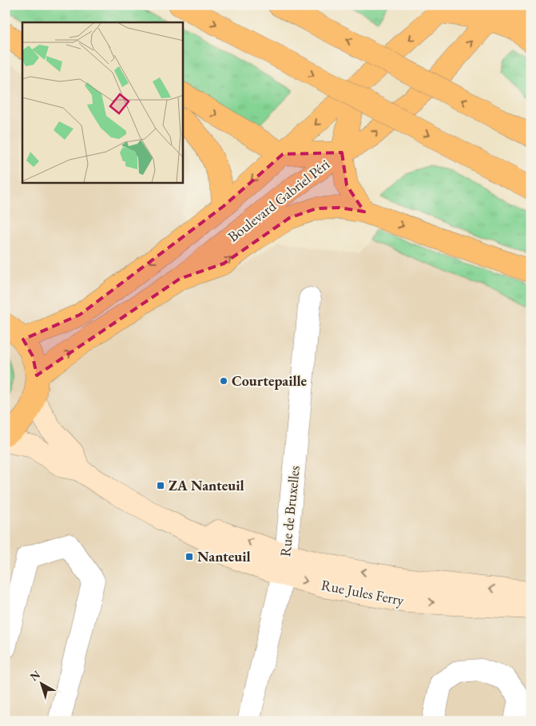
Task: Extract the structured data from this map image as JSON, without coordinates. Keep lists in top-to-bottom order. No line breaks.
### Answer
{"streets":{"main road":["Boulevard Gabriel Péri"],"street":["Rue de Bruxelles","Rue Jules Ferry"]},"crossings":[["Rue de Bruxelles","Rue Jules Ferry"]],"places":{"other":["Courtepaille"],"transit":["ZA Nanteuil","Nanteuil"]},"north":"top left"}
